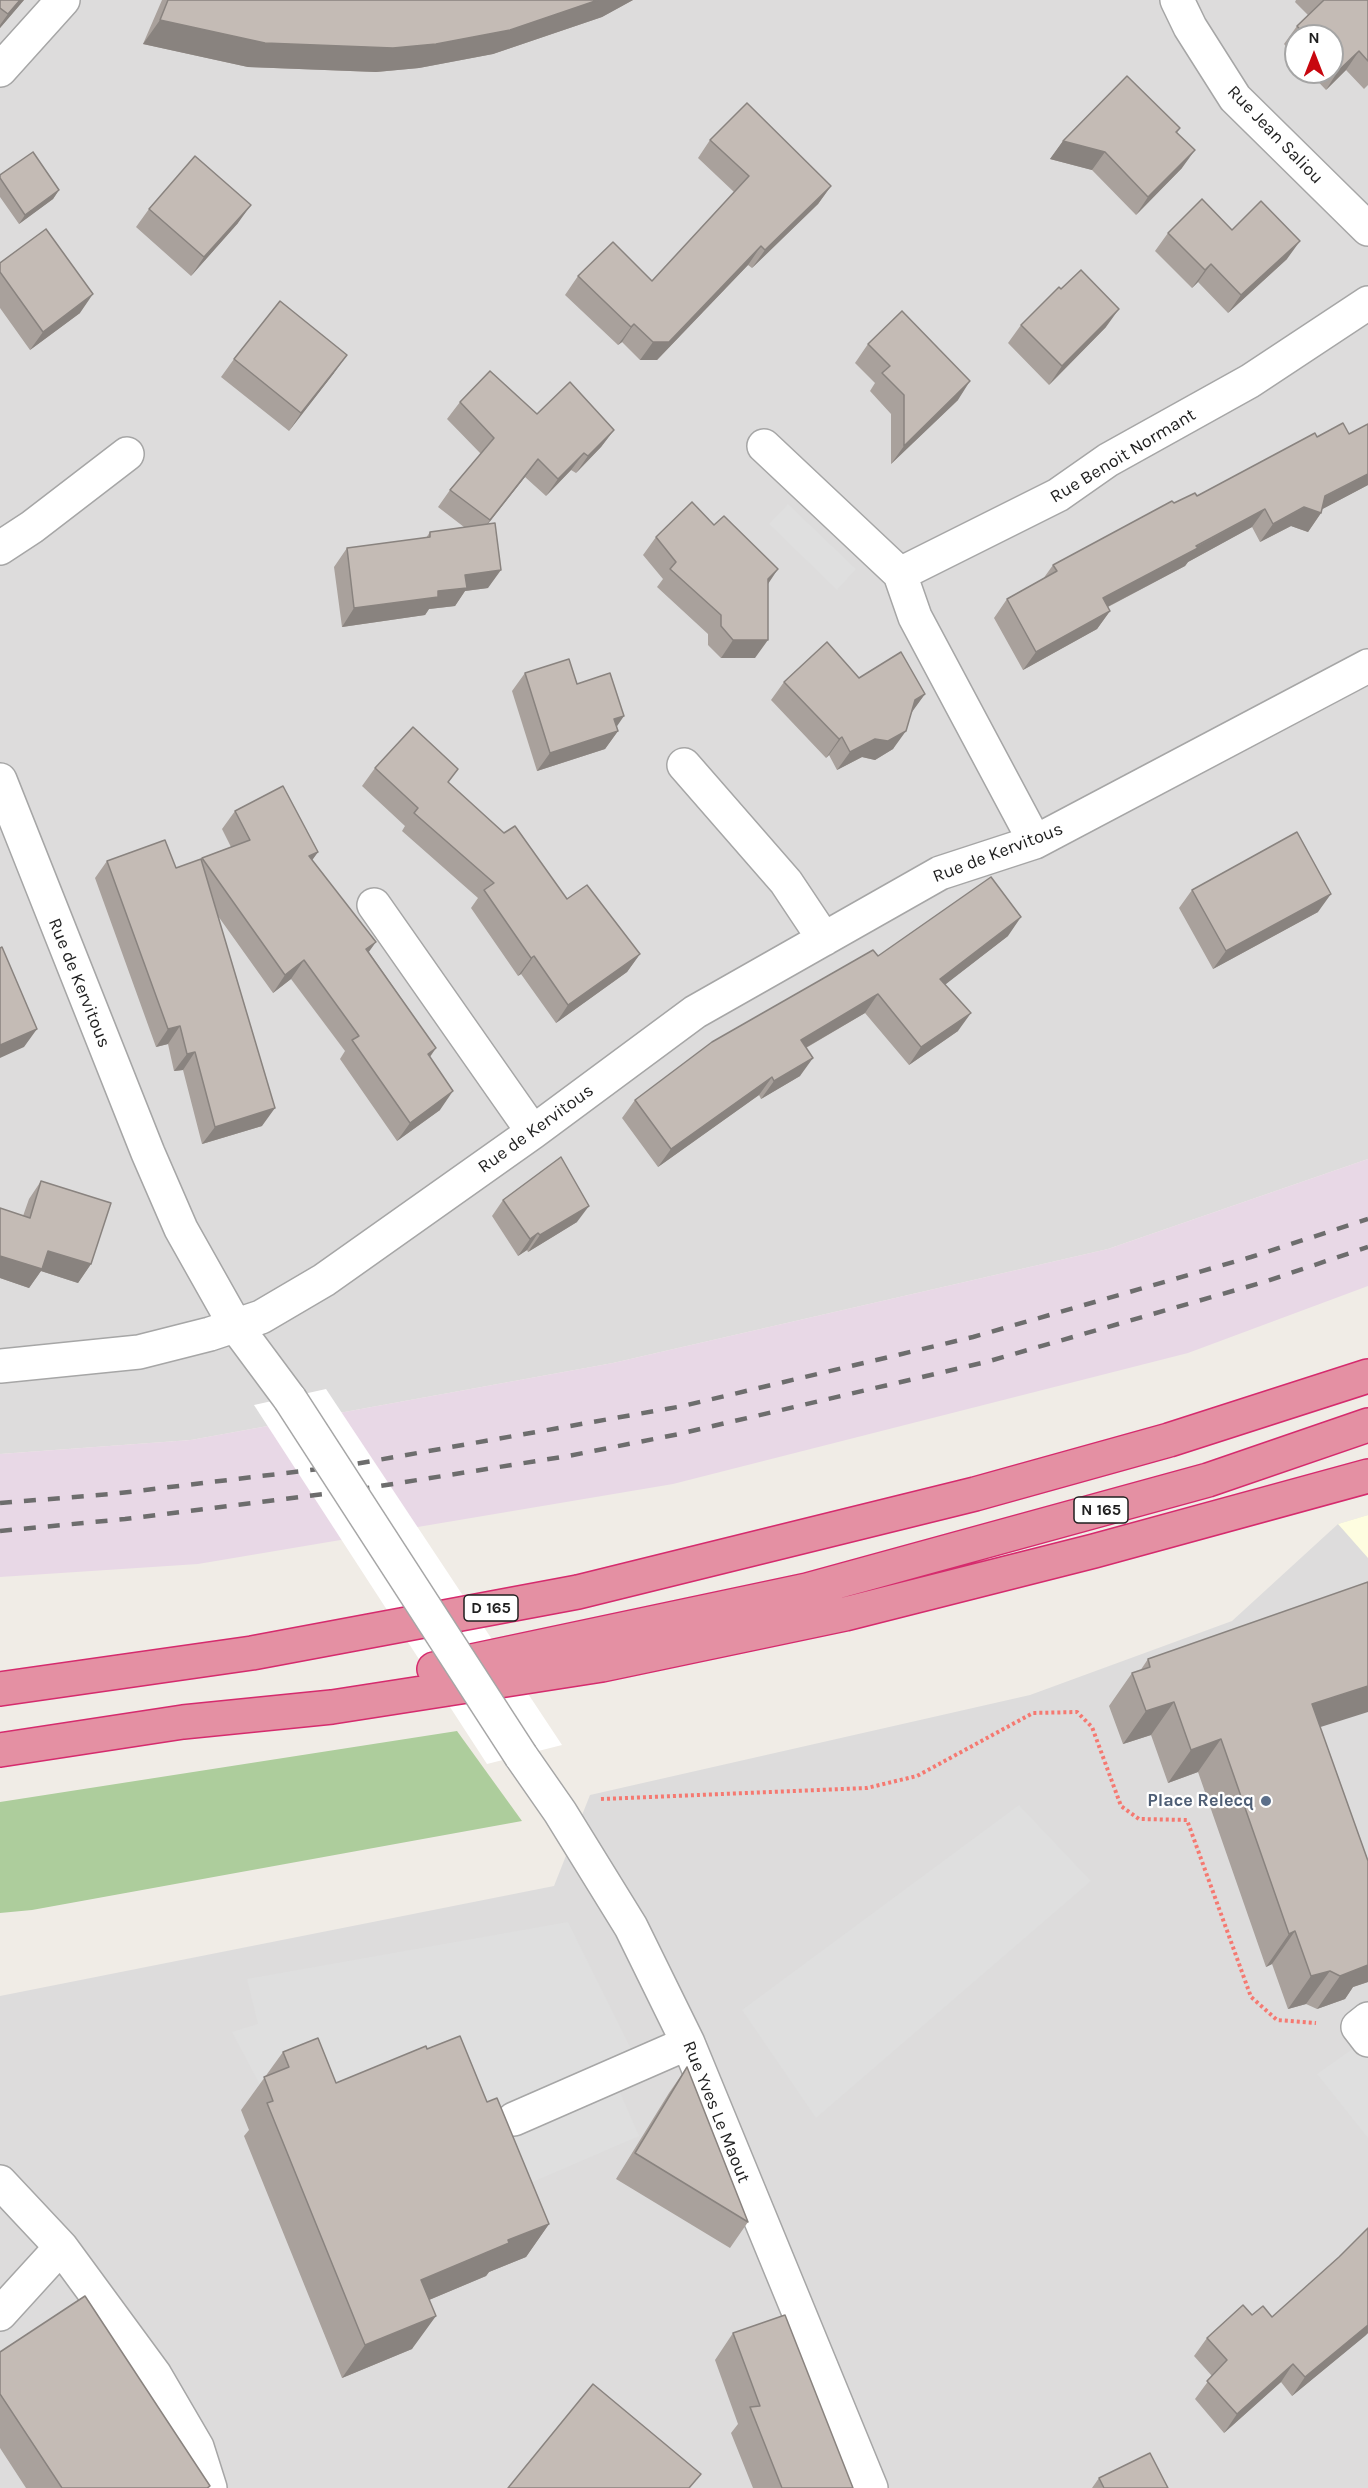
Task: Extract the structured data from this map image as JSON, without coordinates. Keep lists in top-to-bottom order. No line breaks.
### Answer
{"streets":{"highway":["N 165","D 165"],"street":["Rue Jean Saliou","Rue Benoit Normant","Rue de Kervitous","Rue Yves Le Maout"]},"crossings":[["Rue de Kervitous","Rue Yves Le Maout"]],"places":["Place Relecq"],"north":"top"}
